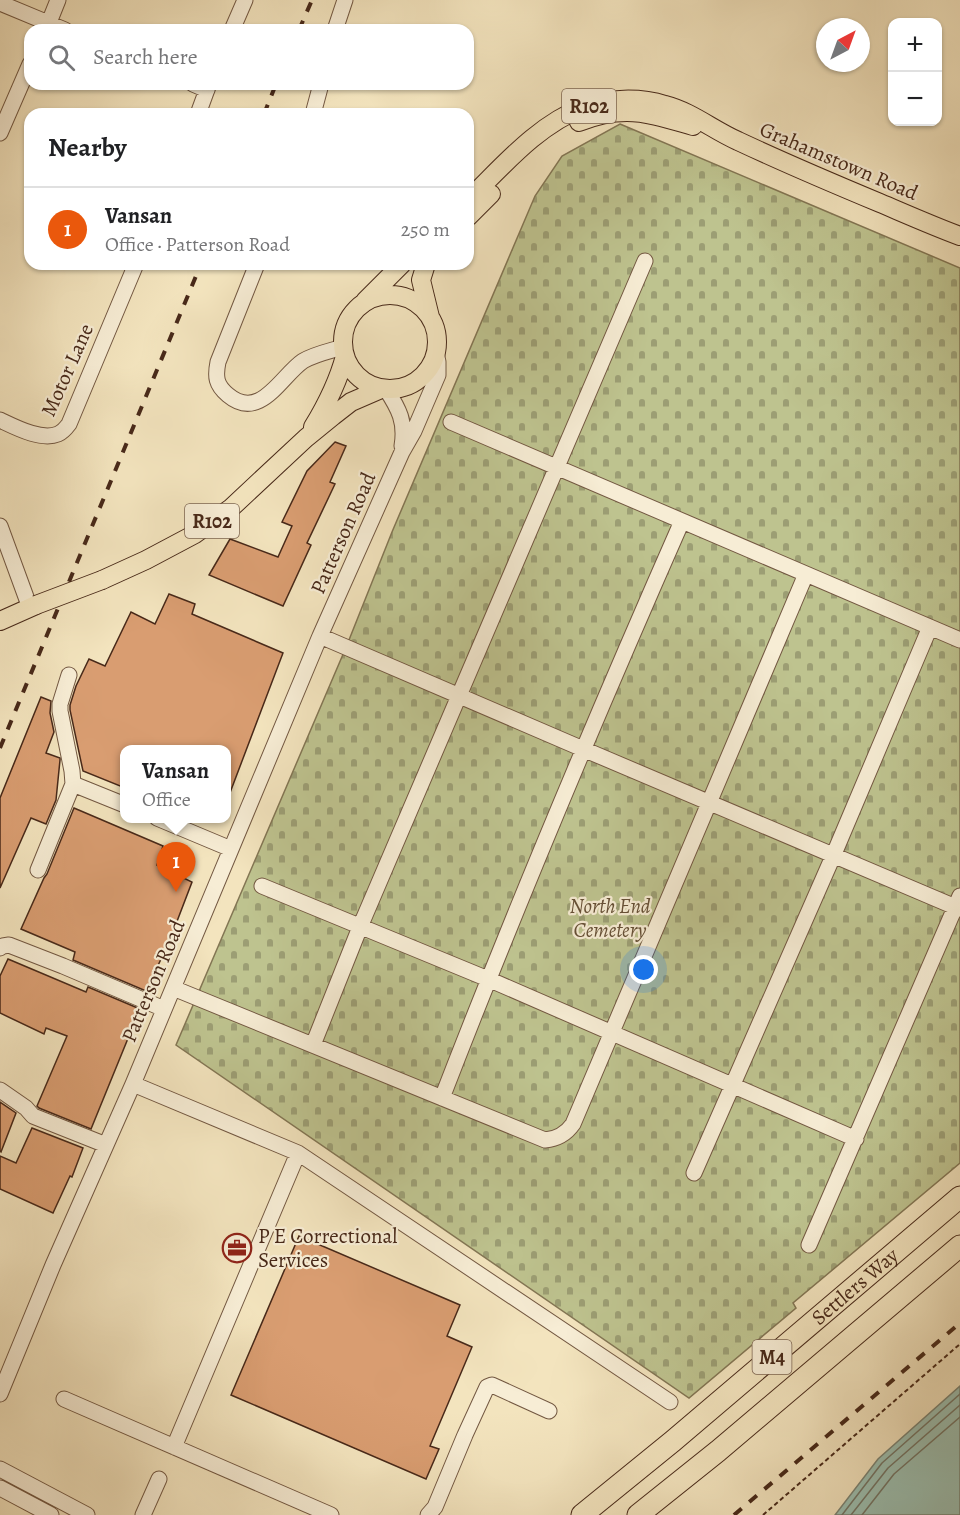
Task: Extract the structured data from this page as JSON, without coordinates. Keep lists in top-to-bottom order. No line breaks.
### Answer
{"streets":{"highway":["Settlers Way","M4"],"main road":["R102","Grahamstown Road"],"street":["Motor Lane","Patterson Road"]},"crossings":[["R102","Patterson Road"]],"parks":["North End Cemetery"],"places":{"office":["P E Correctional Services"]},"north":"top right","page":{"map_buttons":["+","−"],"search":"Search here","heading":"Nearby","list":[{"mark":"1","name":"Vansan","note":"Office · Patterson Road","value":"250 m"}],"popup":["Vansan","Office"],"pins":"1"}}
